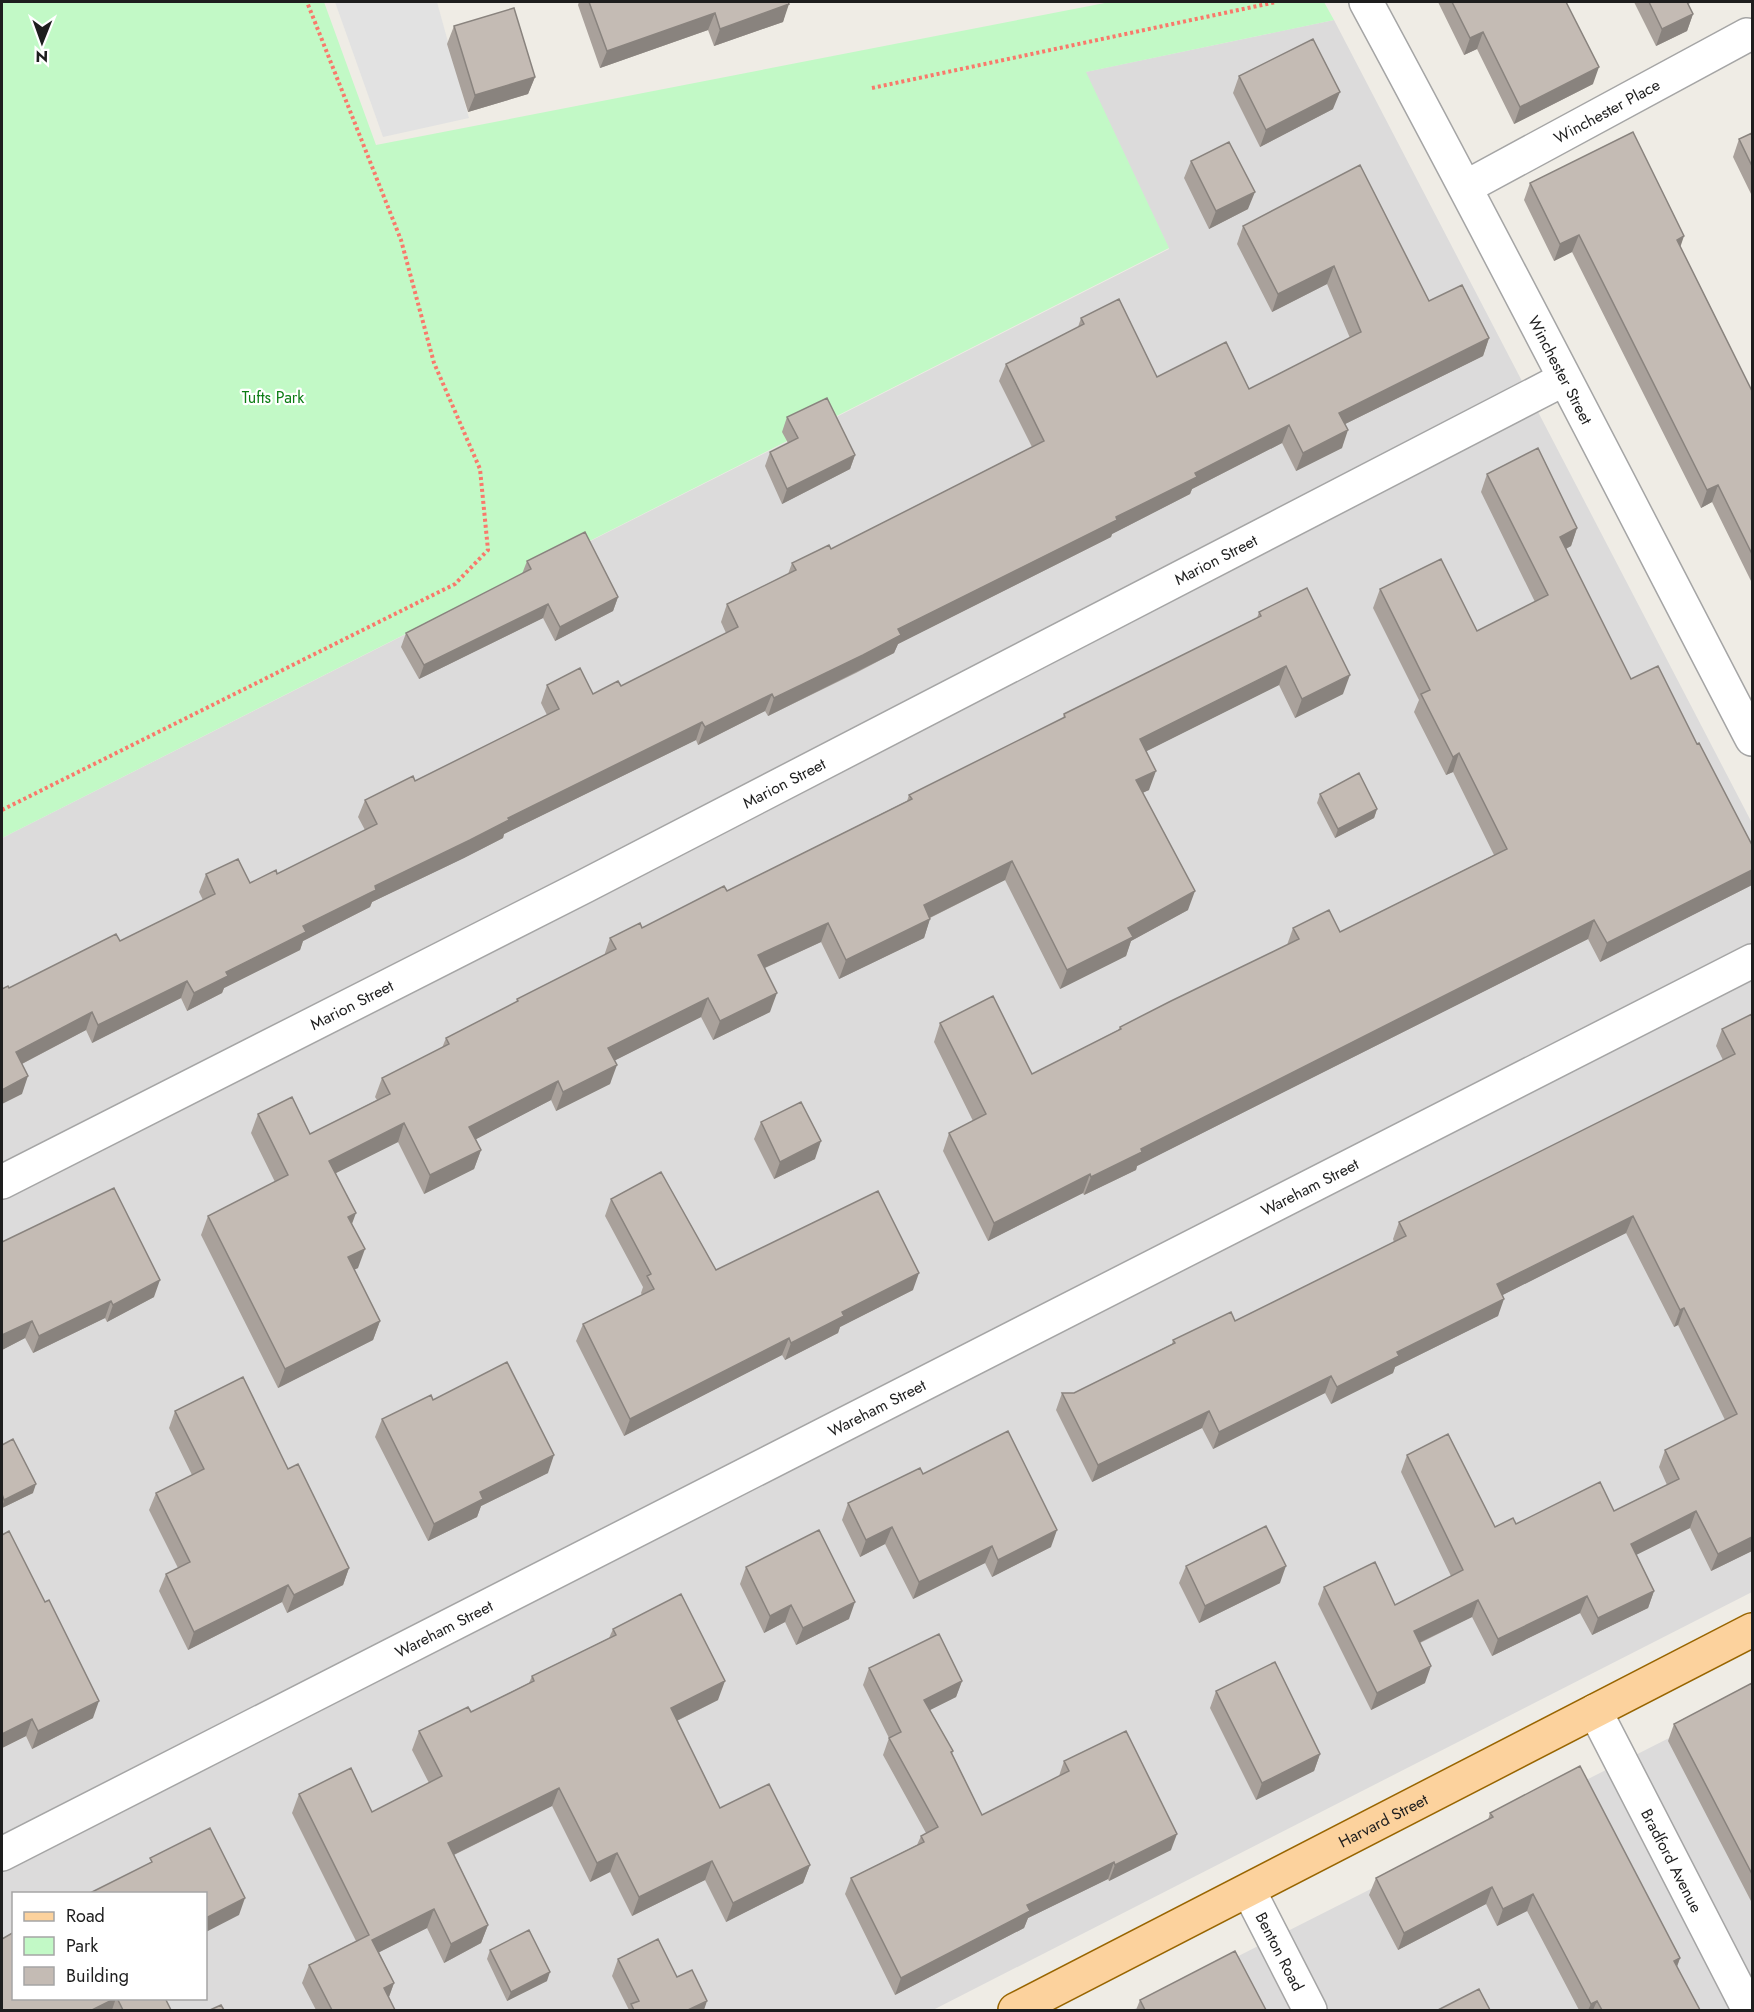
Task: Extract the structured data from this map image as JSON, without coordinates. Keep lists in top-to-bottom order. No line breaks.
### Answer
{"streets":{"main road":["Harvard Street"],"street":["Winchester Place","Winchester Street","Marion Street","Wareham Street","Bradford Avenue","Benton Road"]},"crossings":[["Winchester Place","Winchester Street"],["Winchester Street","Marion Street"],["Harvard Street","Bradford Avenue"],["Harvard Street","Benton Road"]],"parks":["Tufts Park"],"legend":["Road","Park","Building"],"north":"bottom"}
